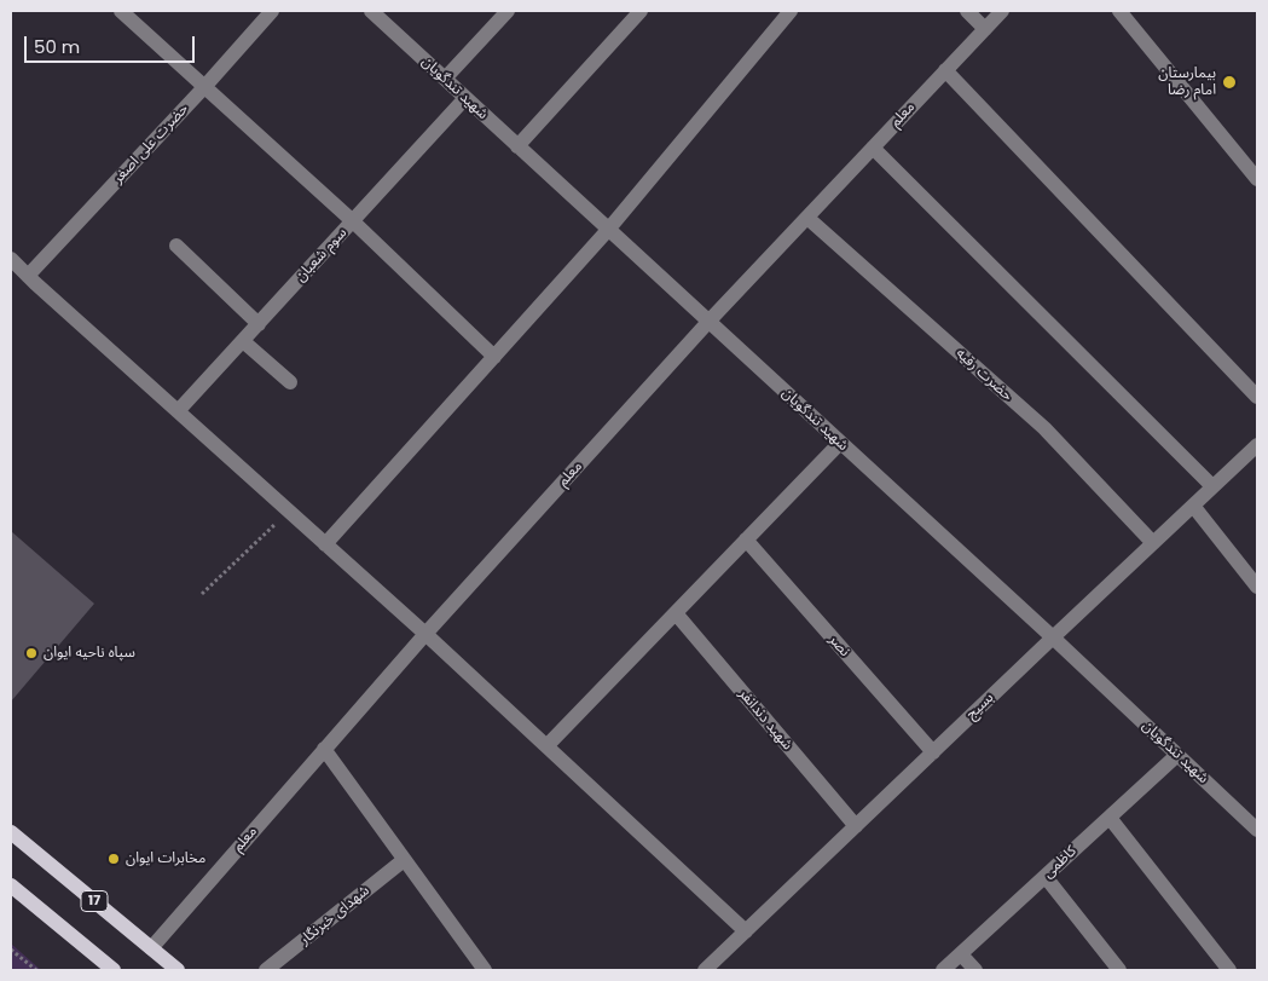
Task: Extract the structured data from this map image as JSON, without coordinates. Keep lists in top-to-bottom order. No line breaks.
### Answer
{"streets":{"main road":["17"],"street":["شهید تندگویان","معلم","حضرت علی اصغر","سوم شعبان","حضرت رقیه","نصر","بسیج","شهید دندانفر","کاظمی","شهدای خبرنگار"]},"crossings":[["شهید تندگویان","معلم"],["شهید تندگویان","سوم شعبان"],["شهید تندگویان","بسیج"],["شهید تندگویان","کاظمی"],["معلم","حضرت رقیه"],["معلم","17"],["حضرت رقیه","بسیج"],["نصر","بسیج"],["بسیج","شهید دندانفر"]],"places":["بیمارستان امام رضا","سپاه ناحیه ایوان","مخابرات ایوان"],"scale_bar":"50 m"}
